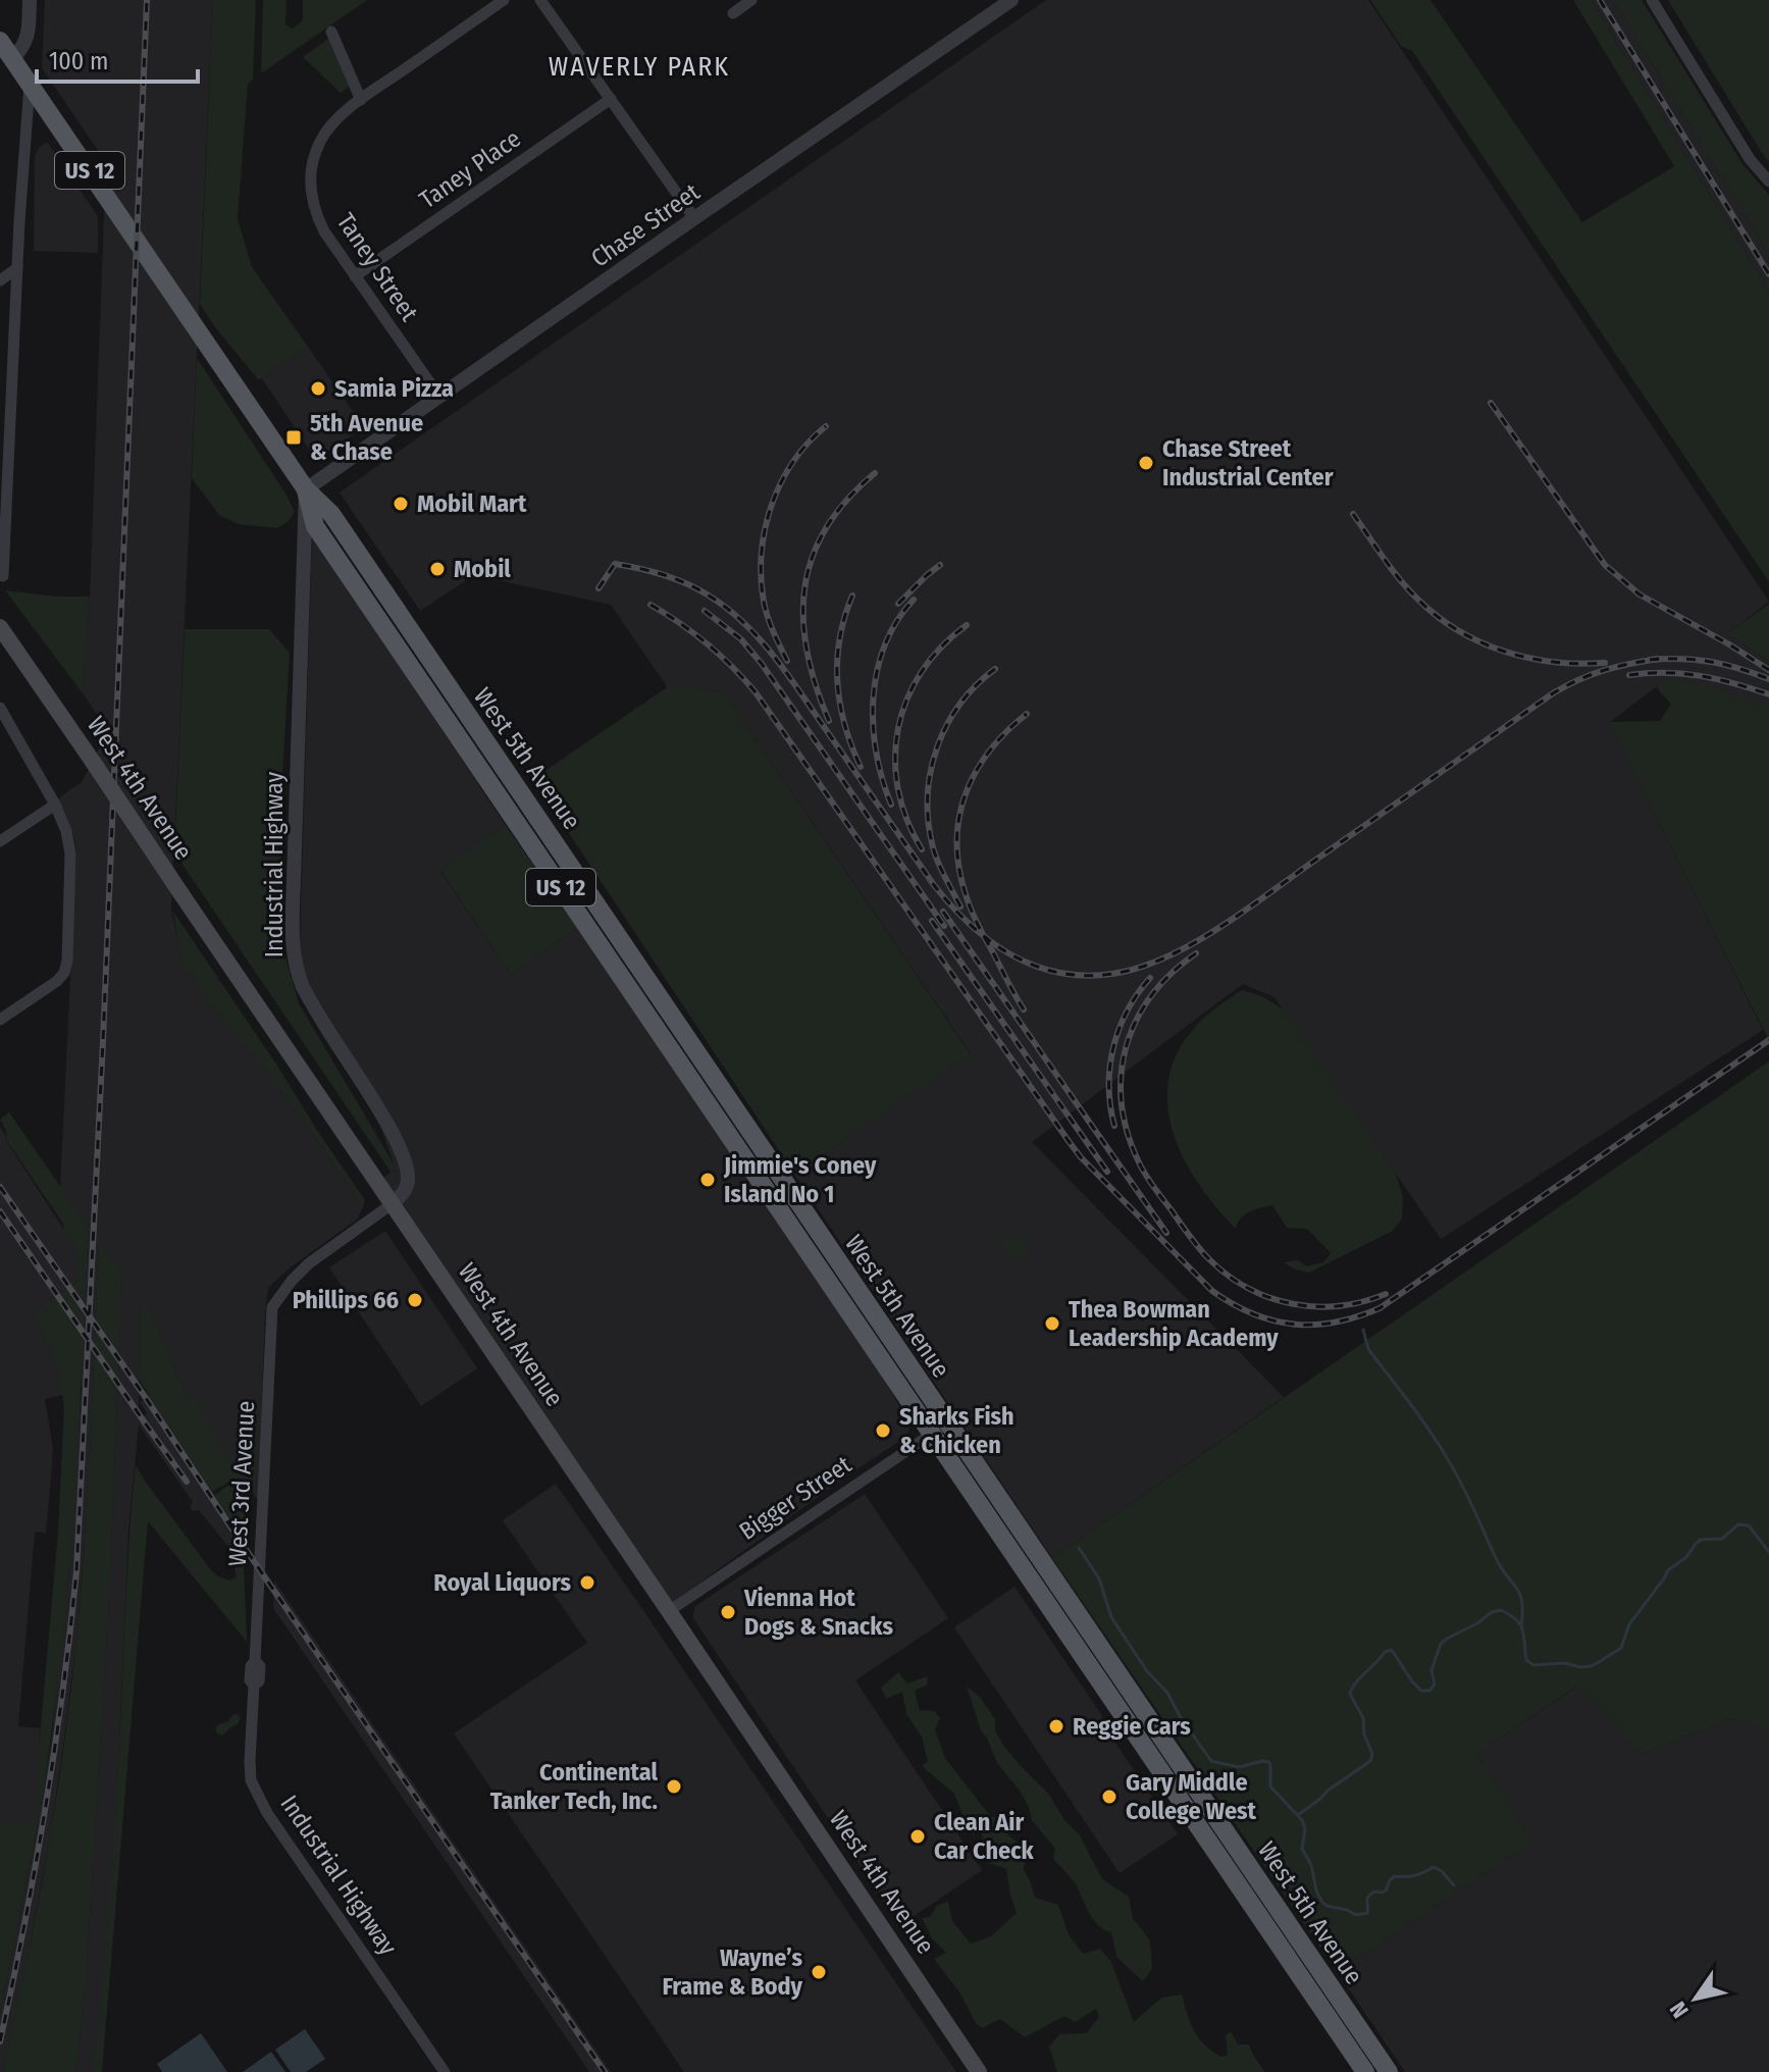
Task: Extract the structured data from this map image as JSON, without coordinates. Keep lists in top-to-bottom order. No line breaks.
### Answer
{"streets":{"main road":["US 12","West 5th Avenue","West 4th Avenue"],"street":["Taney Place","Chase Street","Taney Street","Industrial Highway","West 3rd Avenue","Bigger Street"]},"crossings":[["Taney Place","Taney Street"],["Chase Street","Taney Street"],["Chase Street","West 5th Avenue"],["Chase Street","Industrial Highway"],["West 5th Avenue","Industrial Highway"],["West 5th Avenue","Bigger Street"],["West 4th Avenue","Industrial Highway"],["West 4th Avenue","West 3rd Avenue"],["West 4th Avenue","Bigger Street"],["Industrial Highway","West 3rd Avenue"]],"districts":["WAVERLY PARK"],"places":{"other":["Samia Pizza","Chase Street Industrial Center","Mobil Mart","Mobil","Jimmie's Coney Island No 1","Phillips 66","Thea Bowman Leadership Academy","Sharks Fish & Chicken","Royal Liquors","Vienna Hot Dogs & Snacks","Reggie Cars","Continental Tanker Tech, Inc.","Gary Middle College West","Clean Air Car Check","Wayne’s Frame & Body"],"transit":["5th Avenue & Chase"]},"scale_bar":"100 m","north":"bottom left"}
